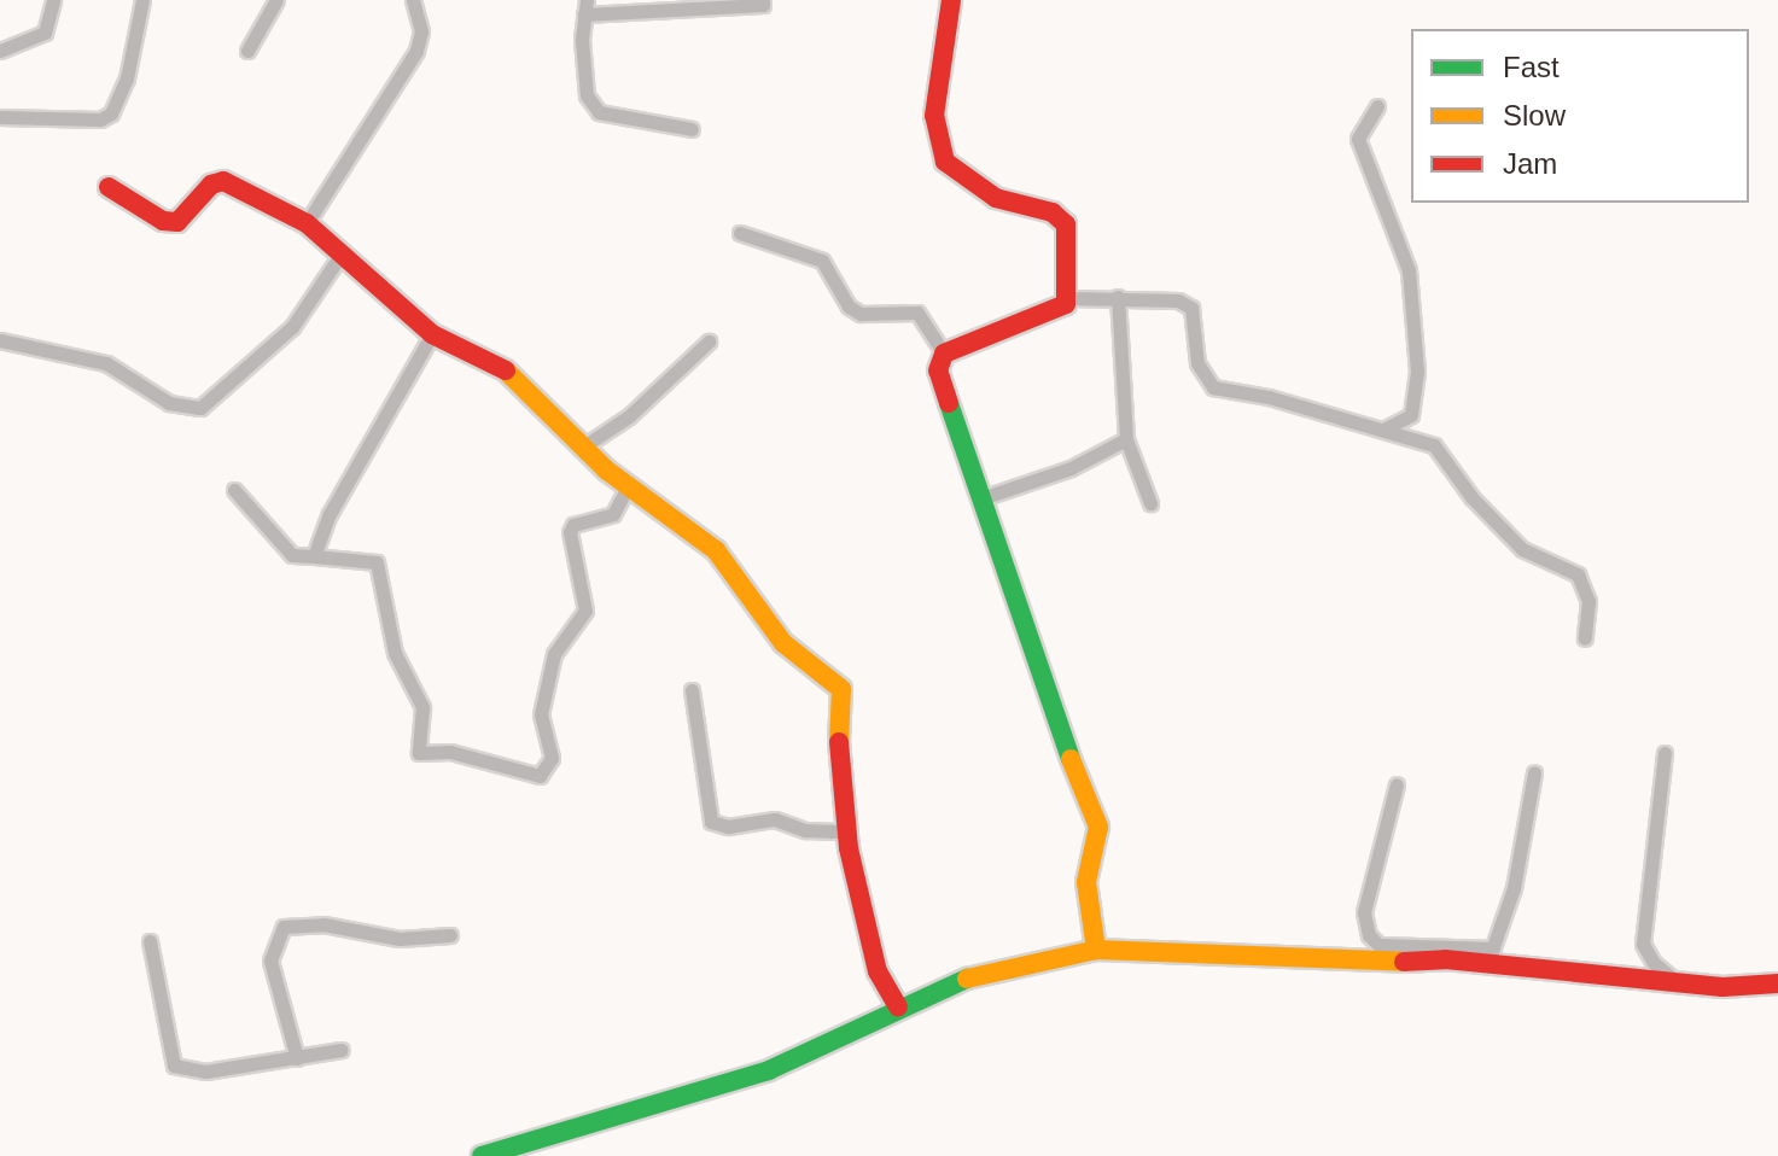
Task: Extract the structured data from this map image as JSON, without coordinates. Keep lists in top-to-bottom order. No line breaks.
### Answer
{"legend":["Fast","Slow","Jam"]}
